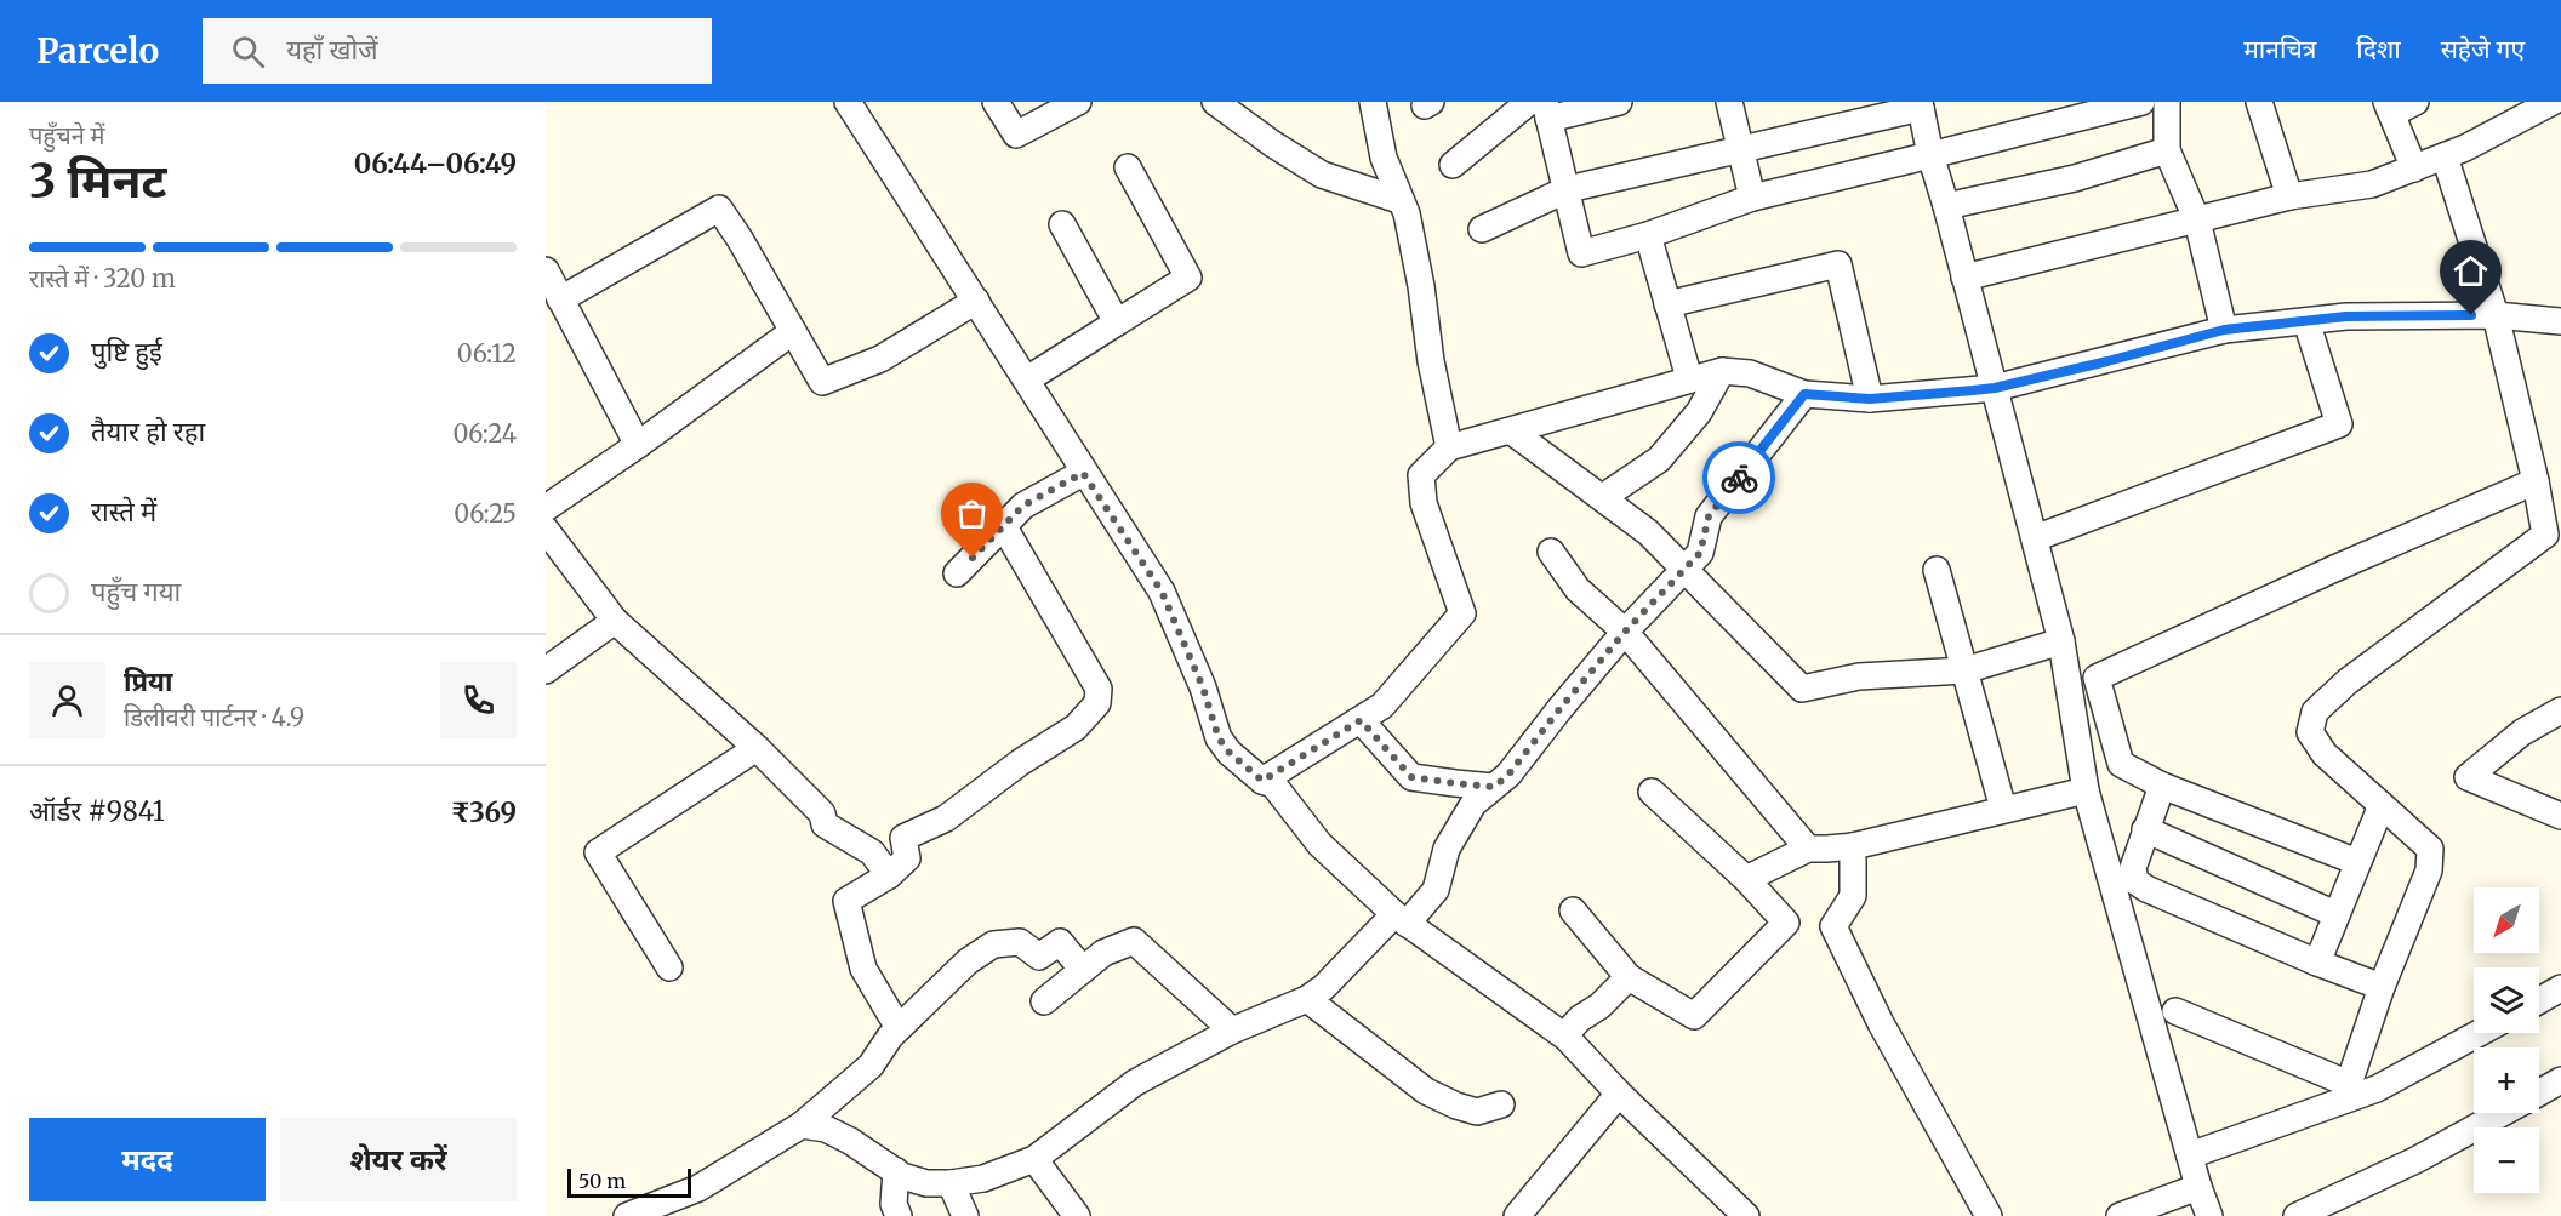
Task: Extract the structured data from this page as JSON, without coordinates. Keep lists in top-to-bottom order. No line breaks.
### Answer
{"scale_bar":"50 m","north":"bottom left","page":{"header":"Parcelo","search":"यहाँ खोजें","nav":["मानचित्र","दिशा","सहेजे गए"],"heading":["3 मिनट","पहुँचने में","06:44–06:49"],"panel":["प्रिया","डिलीवरी पार्टनर · 4.9","ऑर्डर #9841","₹369"],"bar":"रास्ते में · 320 m","list":[["पुष्टि हुई","06:12"],["तैयार हो रहा","06:24"],["रास्ते में","06:25"],"पहुँच गया"],"map_buttons":["+","−"],"buttons":["मदद","शेयर करें"],"scale":"50 m"}}
